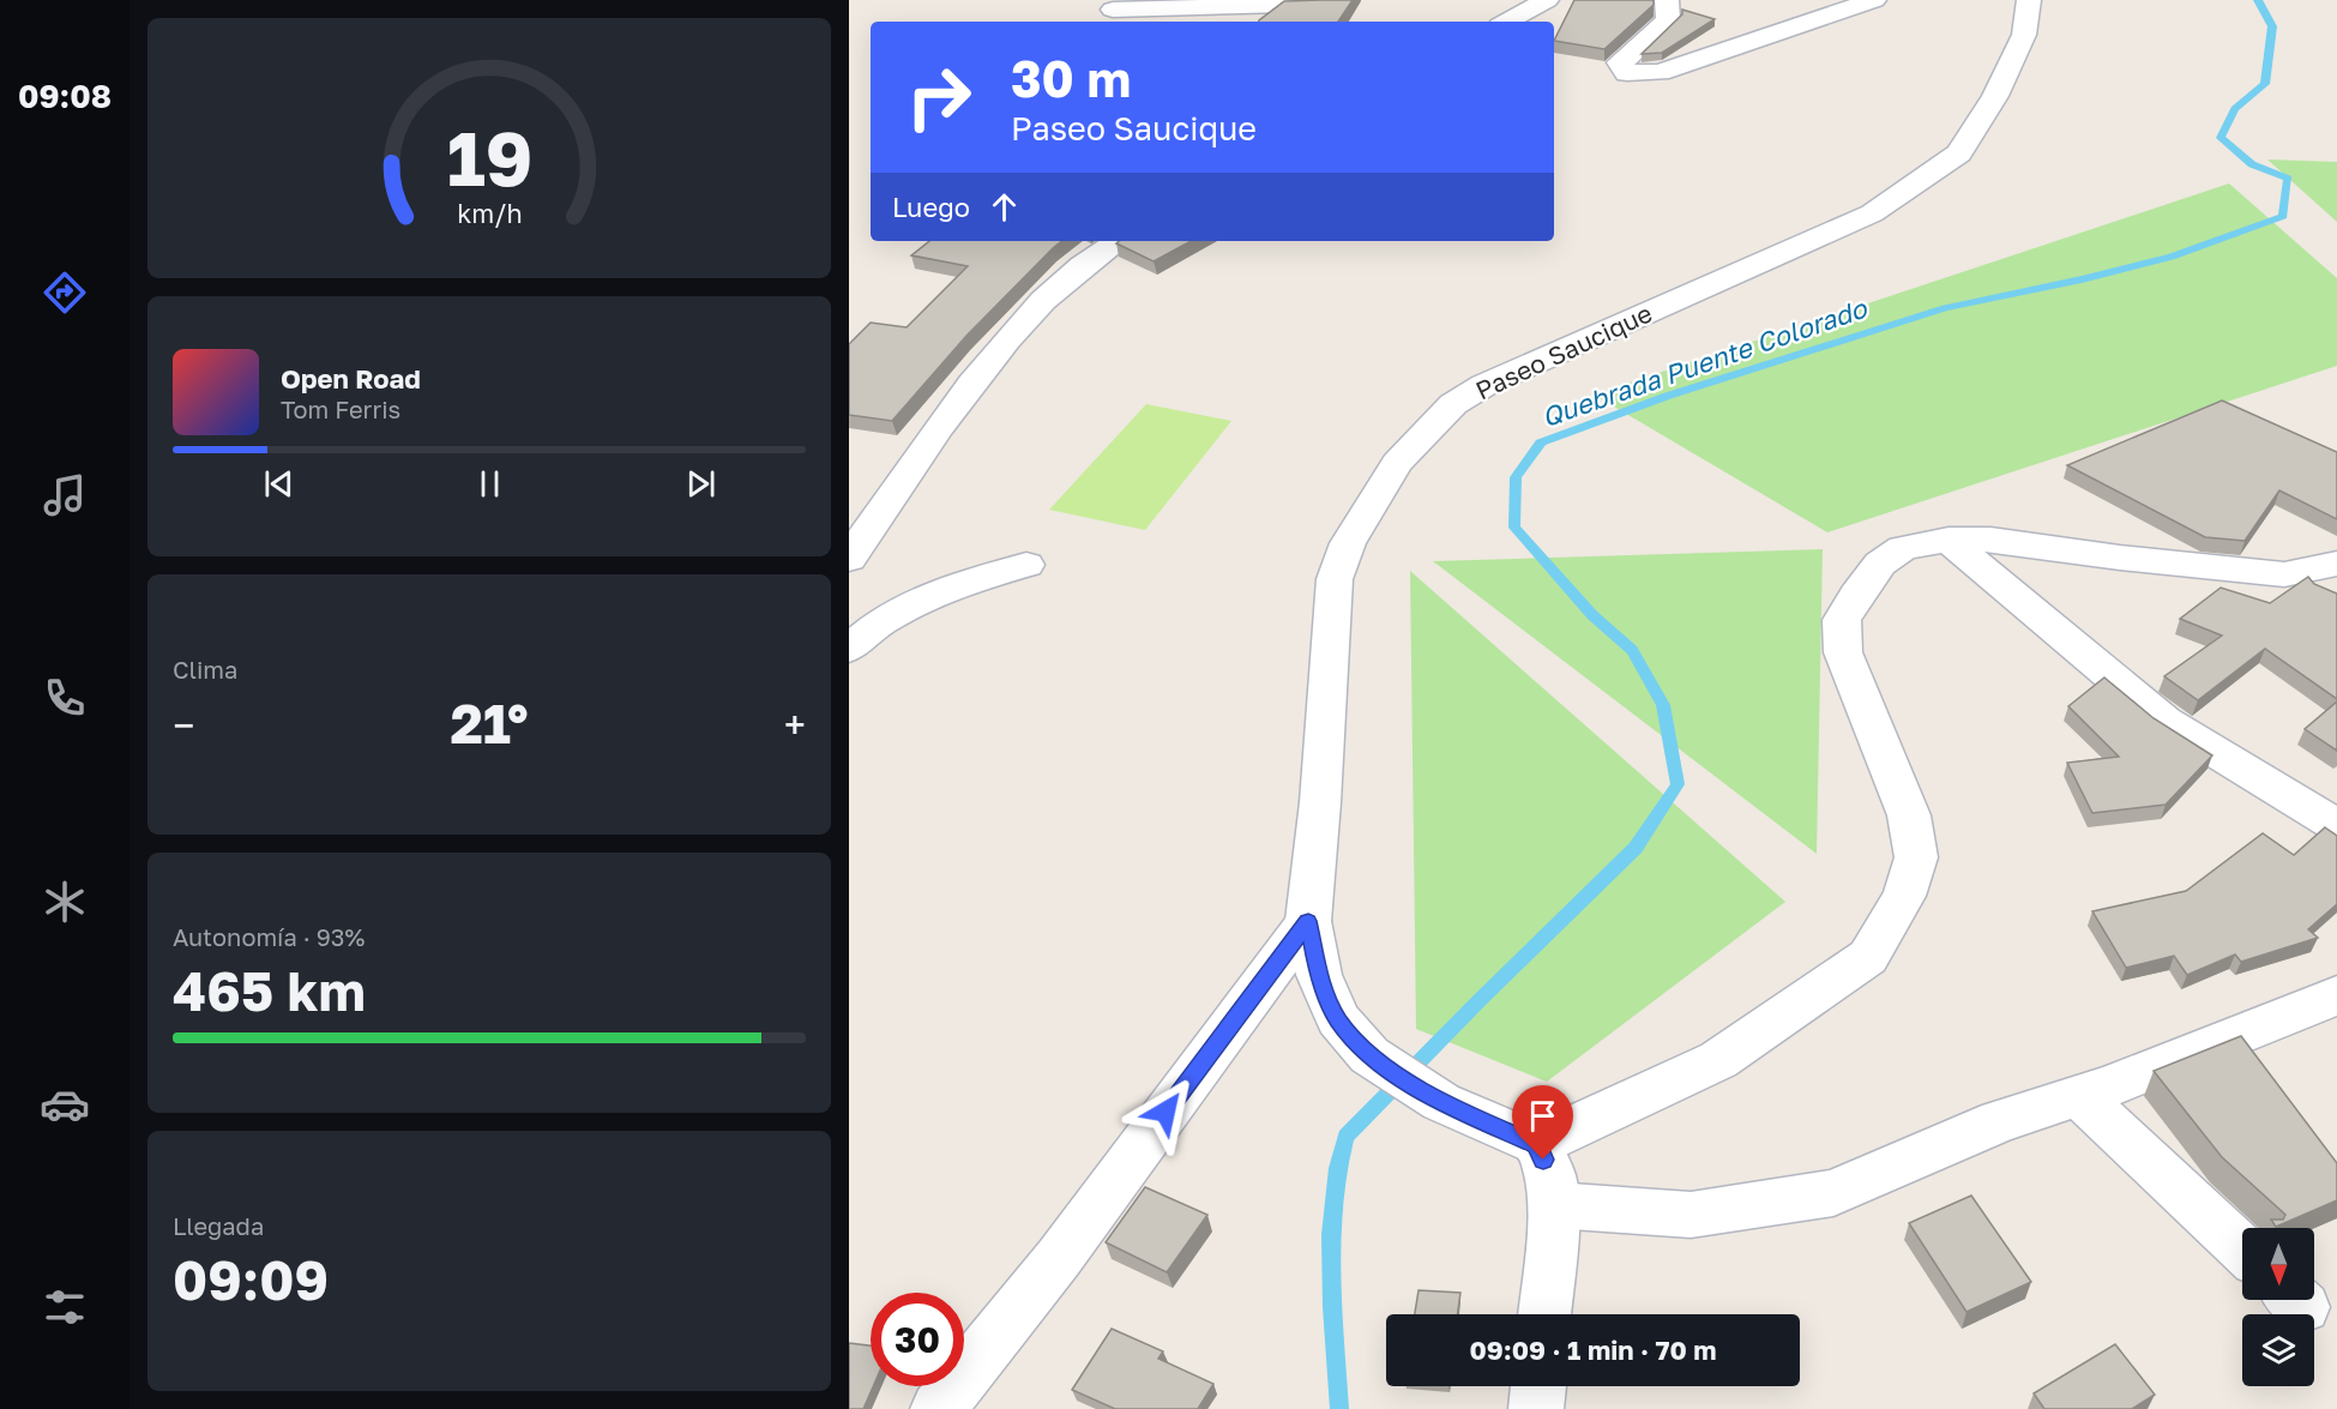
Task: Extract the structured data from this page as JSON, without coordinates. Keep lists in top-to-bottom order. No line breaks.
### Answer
{"streets":{"street":["Paseo Saucique"]},"water":["Quebrada Puente Colorado"],"north":"bottom","page":{"tabs":"09:08","turn":["30 m","Paseo Saucique"],"then":"Luego","song":["Open Road","Tom Ferris"],"tile":["Clima",["Autonomía · 93%","465 km"],["Llegada","09:09"]],"heat":["−","21°","+"],"limit":"30","trip":"09:09 · 1 min · 70 m","gauge":["19","km/h"]}}
